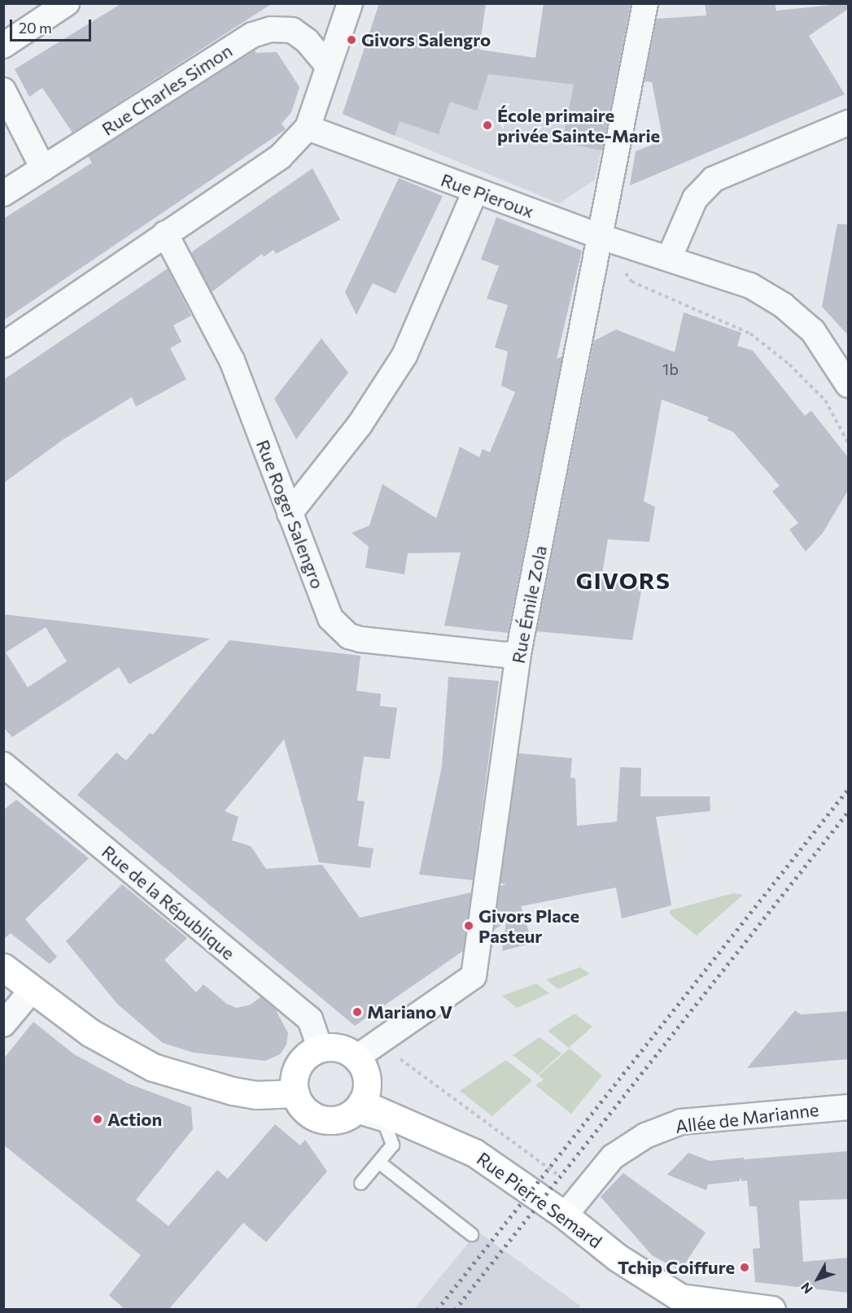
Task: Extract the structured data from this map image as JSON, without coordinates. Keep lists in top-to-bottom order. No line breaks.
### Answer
{"streets":{"main road":["Rue Pierre Semard"],"street":["Rue Charles Simon","Rue Pieroux","Rue Roger Salengro","Rue Émile Zola","Rue de la République","Allée de Marianne"]},"crossings":[["Rue Pieroux","Rue Émile Zola"],["Rue Roger Salengro","Rue Émile Zola"],["Rue de la République","Rue Pierre Semard"],["Allée de Marianne","Rue Pierre Semard"]],"districts":["GIVORS"],"places":["Givors Salengro","École primaire privée Sainte-Marie","Givors Place Pasteur","Mariano V","Action","Tchip Coiffure"],"house_numbers":["1b"],"scale_bar":"20 m","north":"bottom left"}
